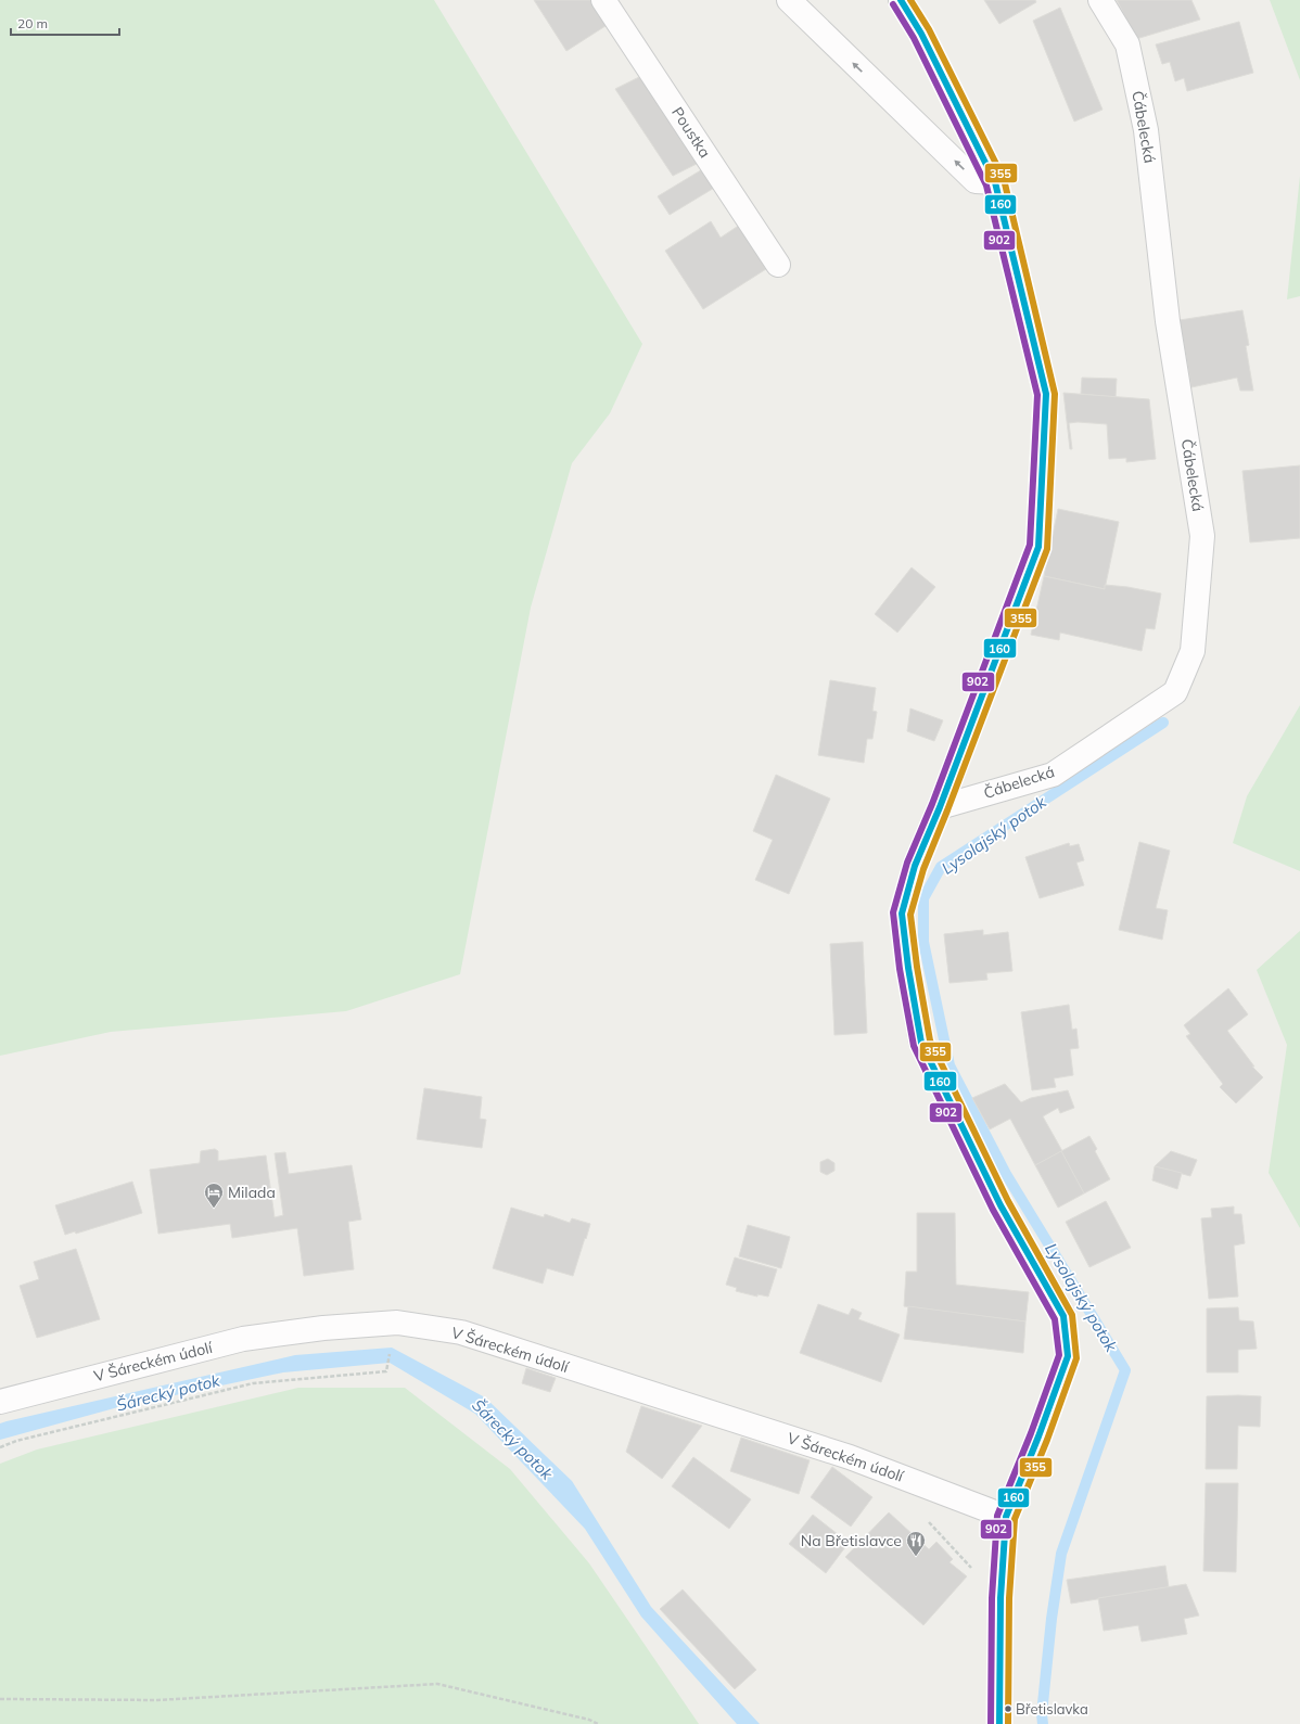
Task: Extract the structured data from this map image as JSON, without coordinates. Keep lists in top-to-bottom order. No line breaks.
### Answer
{"streets":{"street":["Čábelecká","Poustka","V Šáreckém údolí"]},"water":["Lysolajský potok","Šárecký potok"],"places":{"hotel":["Milada"],"restaurant":["Na Břetislavce"],"other":["Břetislavka"]},"lines":["transit line 160","transit line 355","transit line 902"],"scale_bar":"20 m"}
